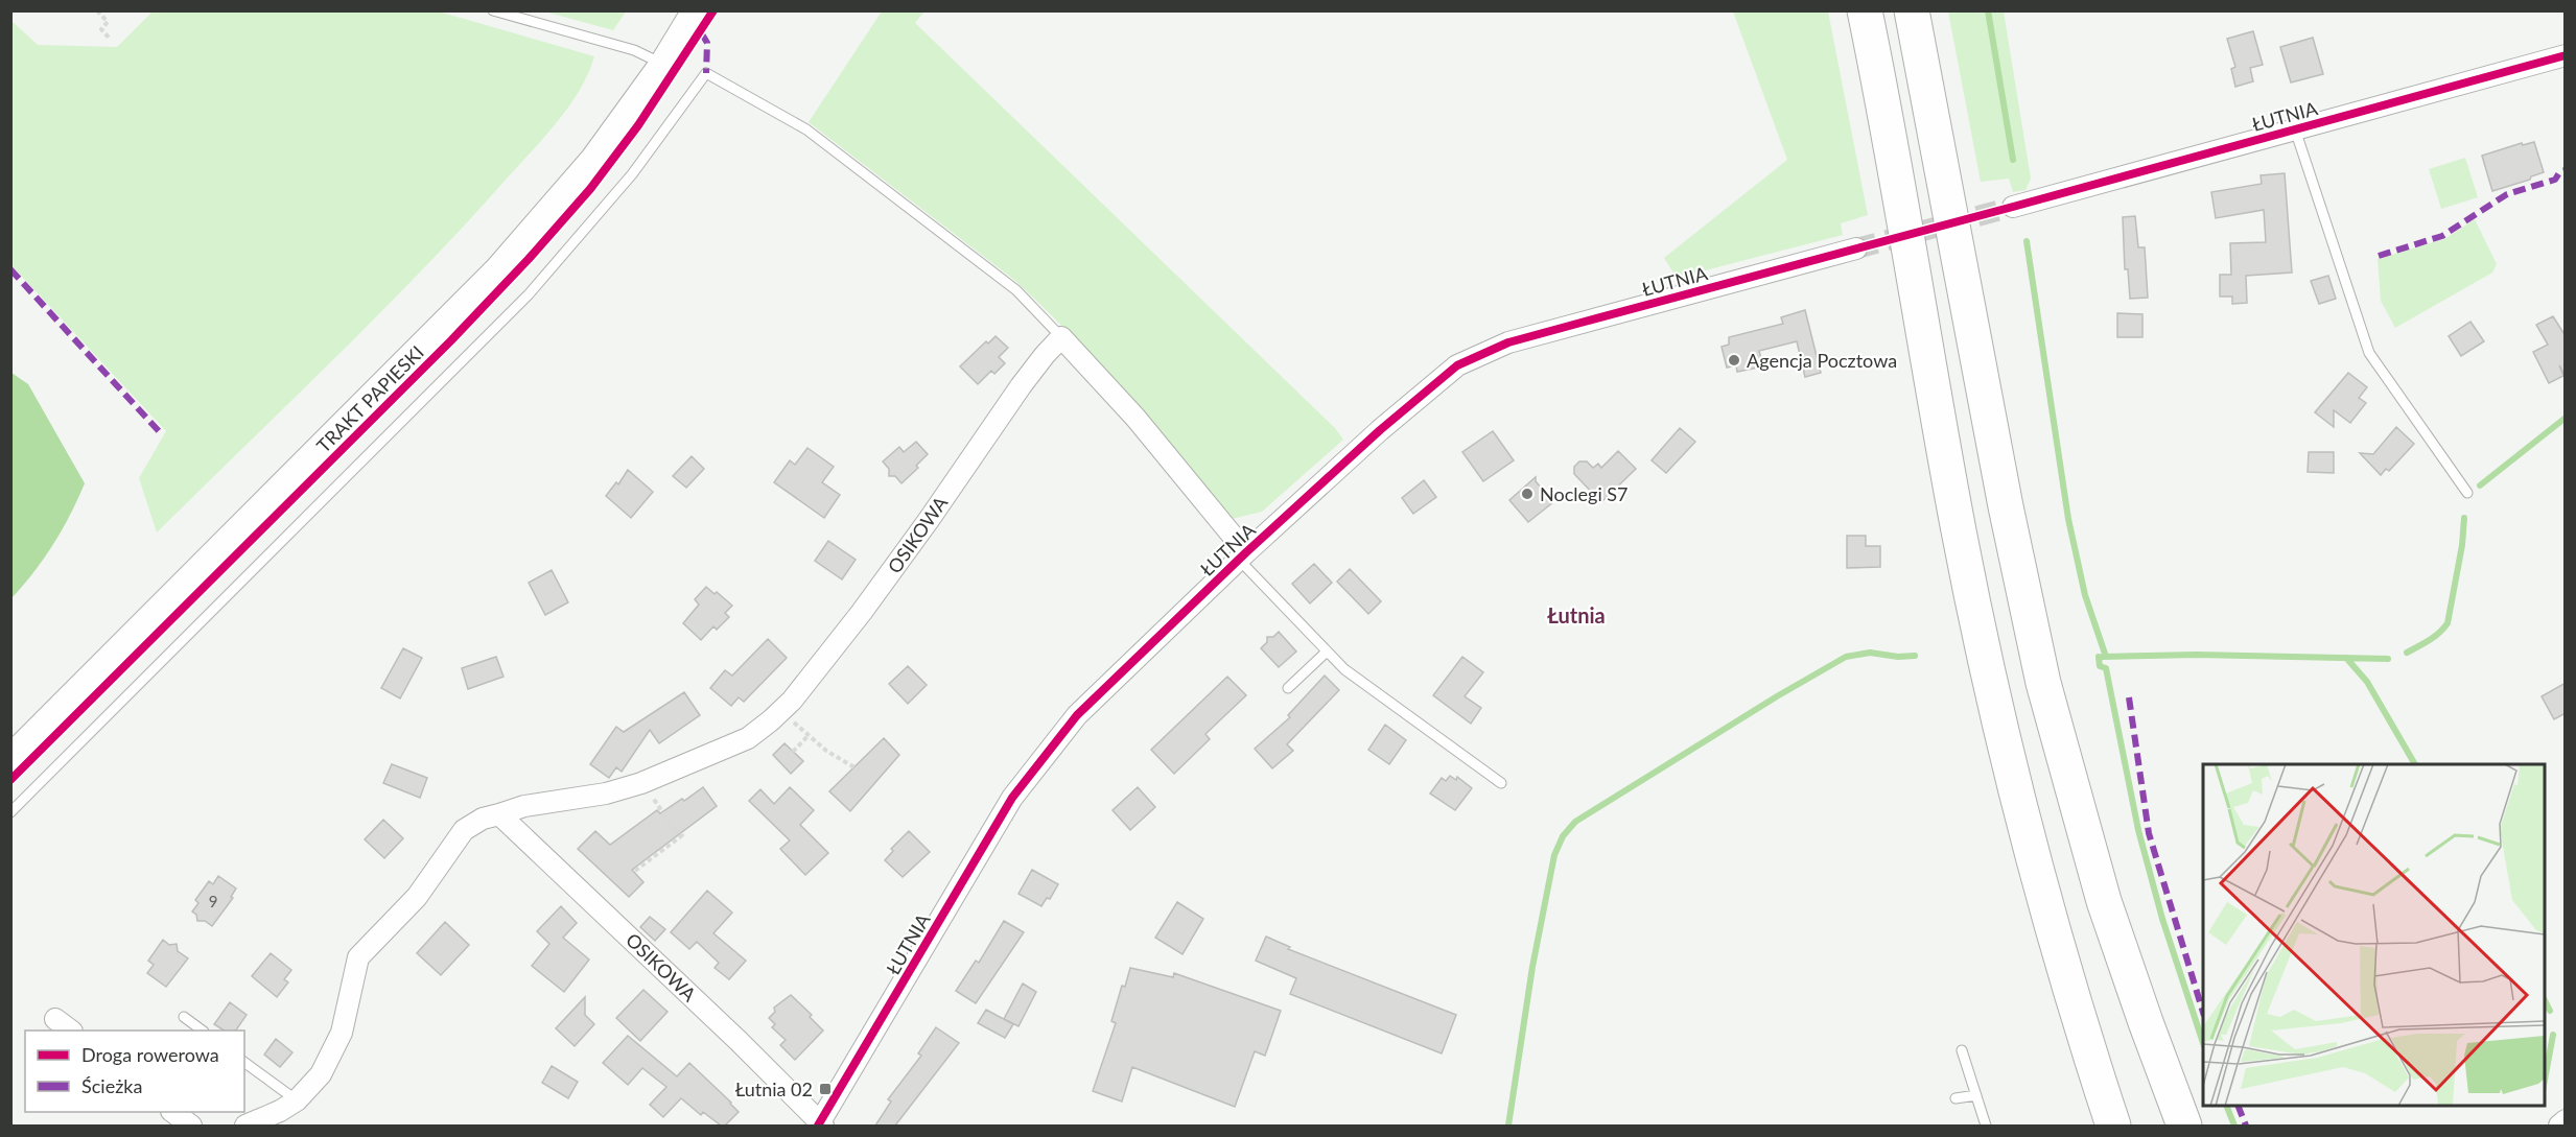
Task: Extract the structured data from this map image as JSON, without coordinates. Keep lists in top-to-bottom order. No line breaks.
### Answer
{"streets":{"street":["ŁUTNIA","TRAKT PAPIESKI","OSIKOWA"]},"crossings":[["ŁUTNIA","OSIKOWA"]],"districts":["Łutnia"],"places":{"other":["Agencja Pocztowa","Noclegi S7"],"transit":["Łutnia 02"]},"house_numbers":["9"],"legend":["Droga rowerowa","Ścieżka"]}
